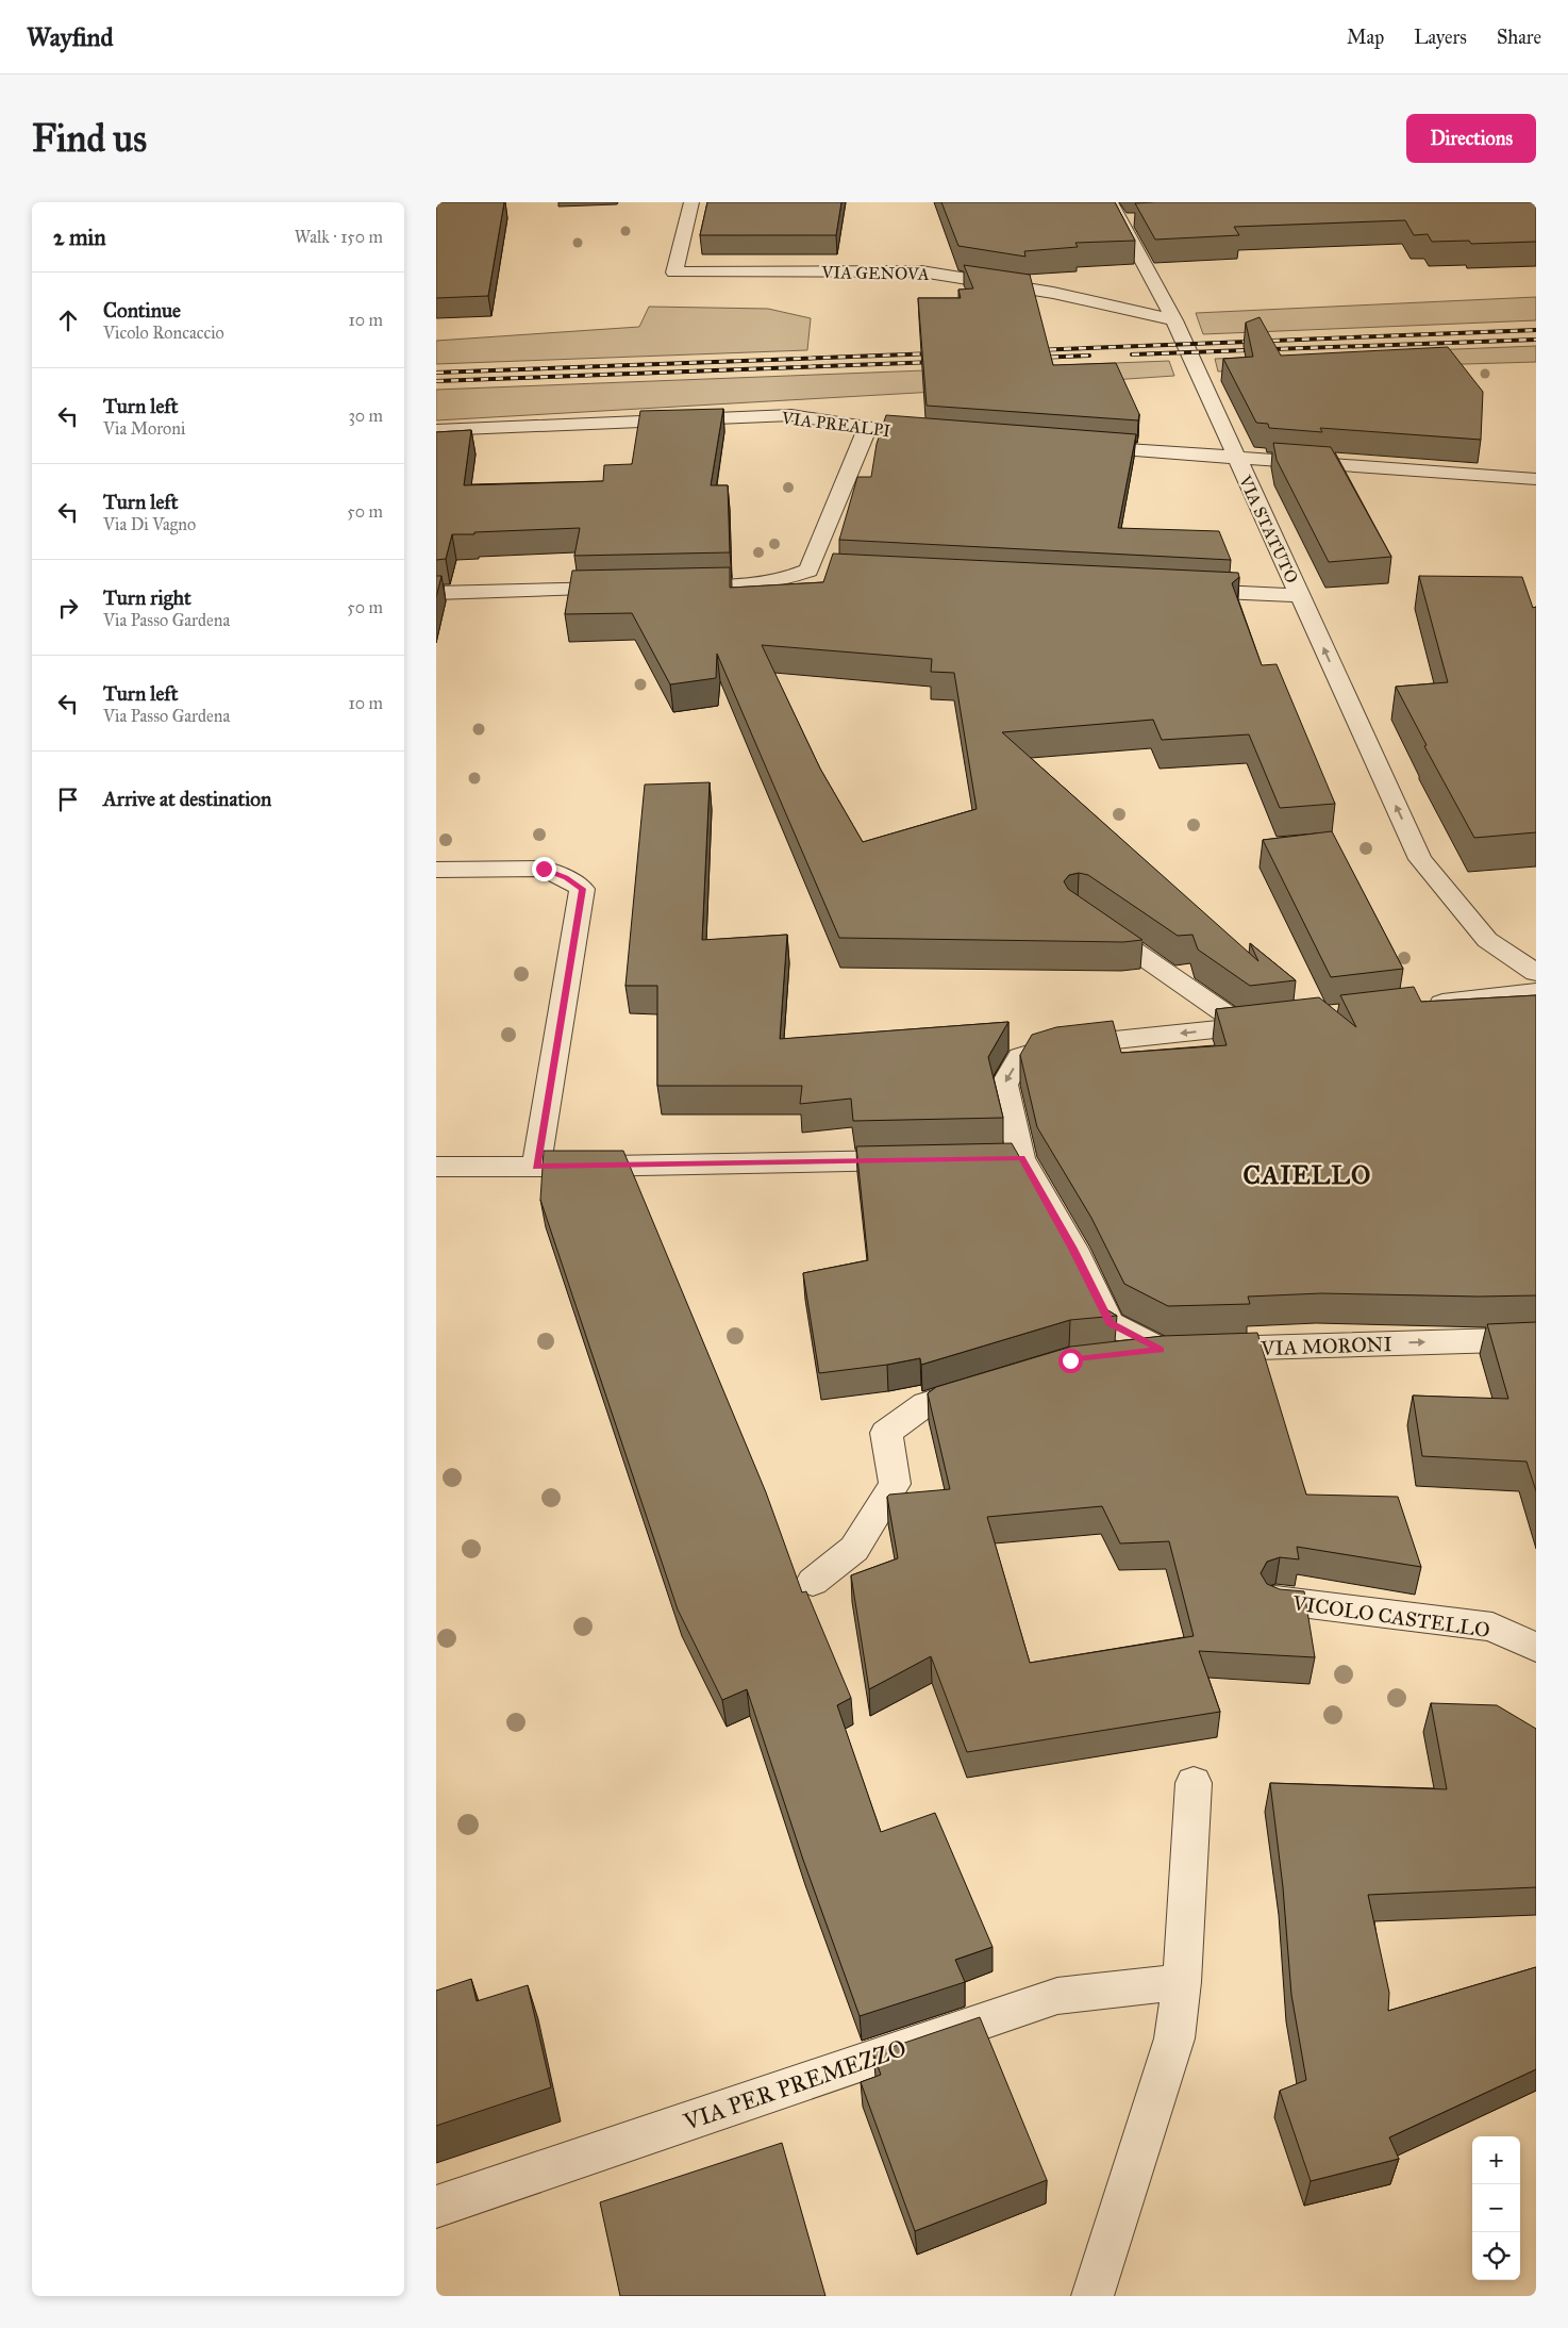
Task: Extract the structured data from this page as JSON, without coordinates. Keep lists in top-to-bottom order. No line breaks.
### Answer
{"streets":{"street":["VIA GENOVA","VIA PREALPI","VIA STATUTO","VIA MORONI","VICOLO CASTELLO","VIA PER PREMEZZO"]},"crossings":[["VIA GENOVA","VIA STATUTO"]],"one_way":["VIA STATUTO"],"districts":["CAIELLO"],"page":{"header":"Wayfind","nav":["Map","Layers","Share"],"buttons":"Directions","title":"Find us","heading":["2 min","Walk · 150 m"],"list":[["Continue","Vicolo Roncaccio","10 m"],["Turn left","Via Moroni","30 m"],["Turn left","Via Di Vagno","50 m"],["Turn right","Via Passo Gardena","50 m"],["Turn left","Via Passo Gardena","10 m"],"Arrive at destination"],"map_buttons":["+","−"]}}
